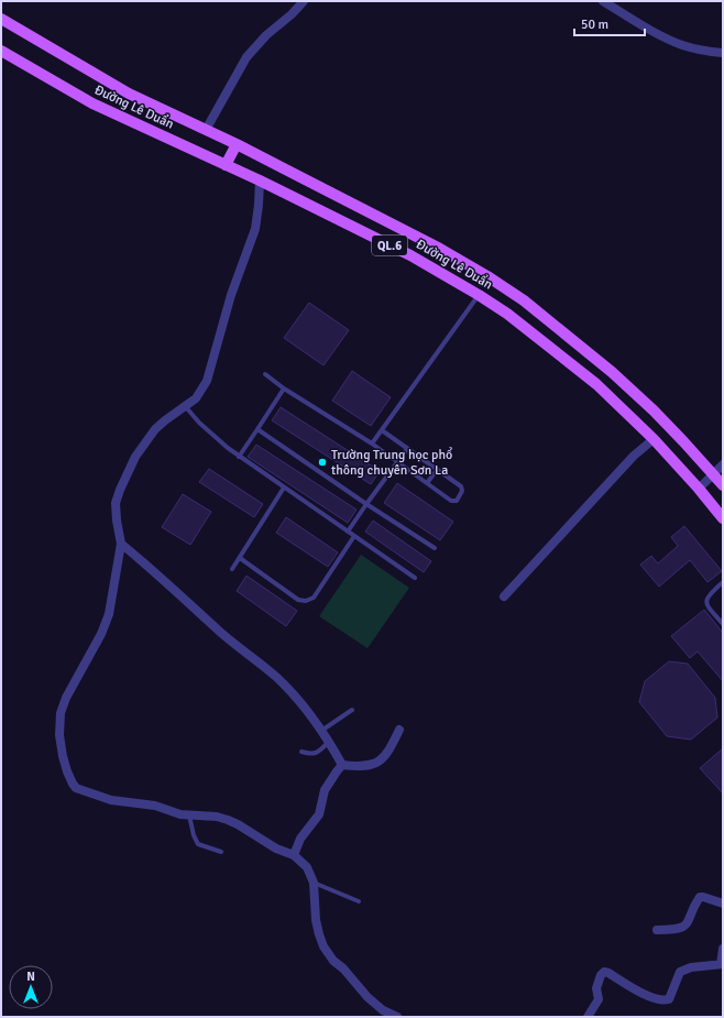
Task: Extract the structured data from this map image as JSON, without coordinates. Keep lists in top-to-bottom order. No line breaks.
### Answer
{"streets":{"main road":["Đường Lê Duẩn","QL.6"]},"places":["Trường Trung học phổ thông chuyên Sơn La"],"scale_bar":"50 m","north":"top"}
